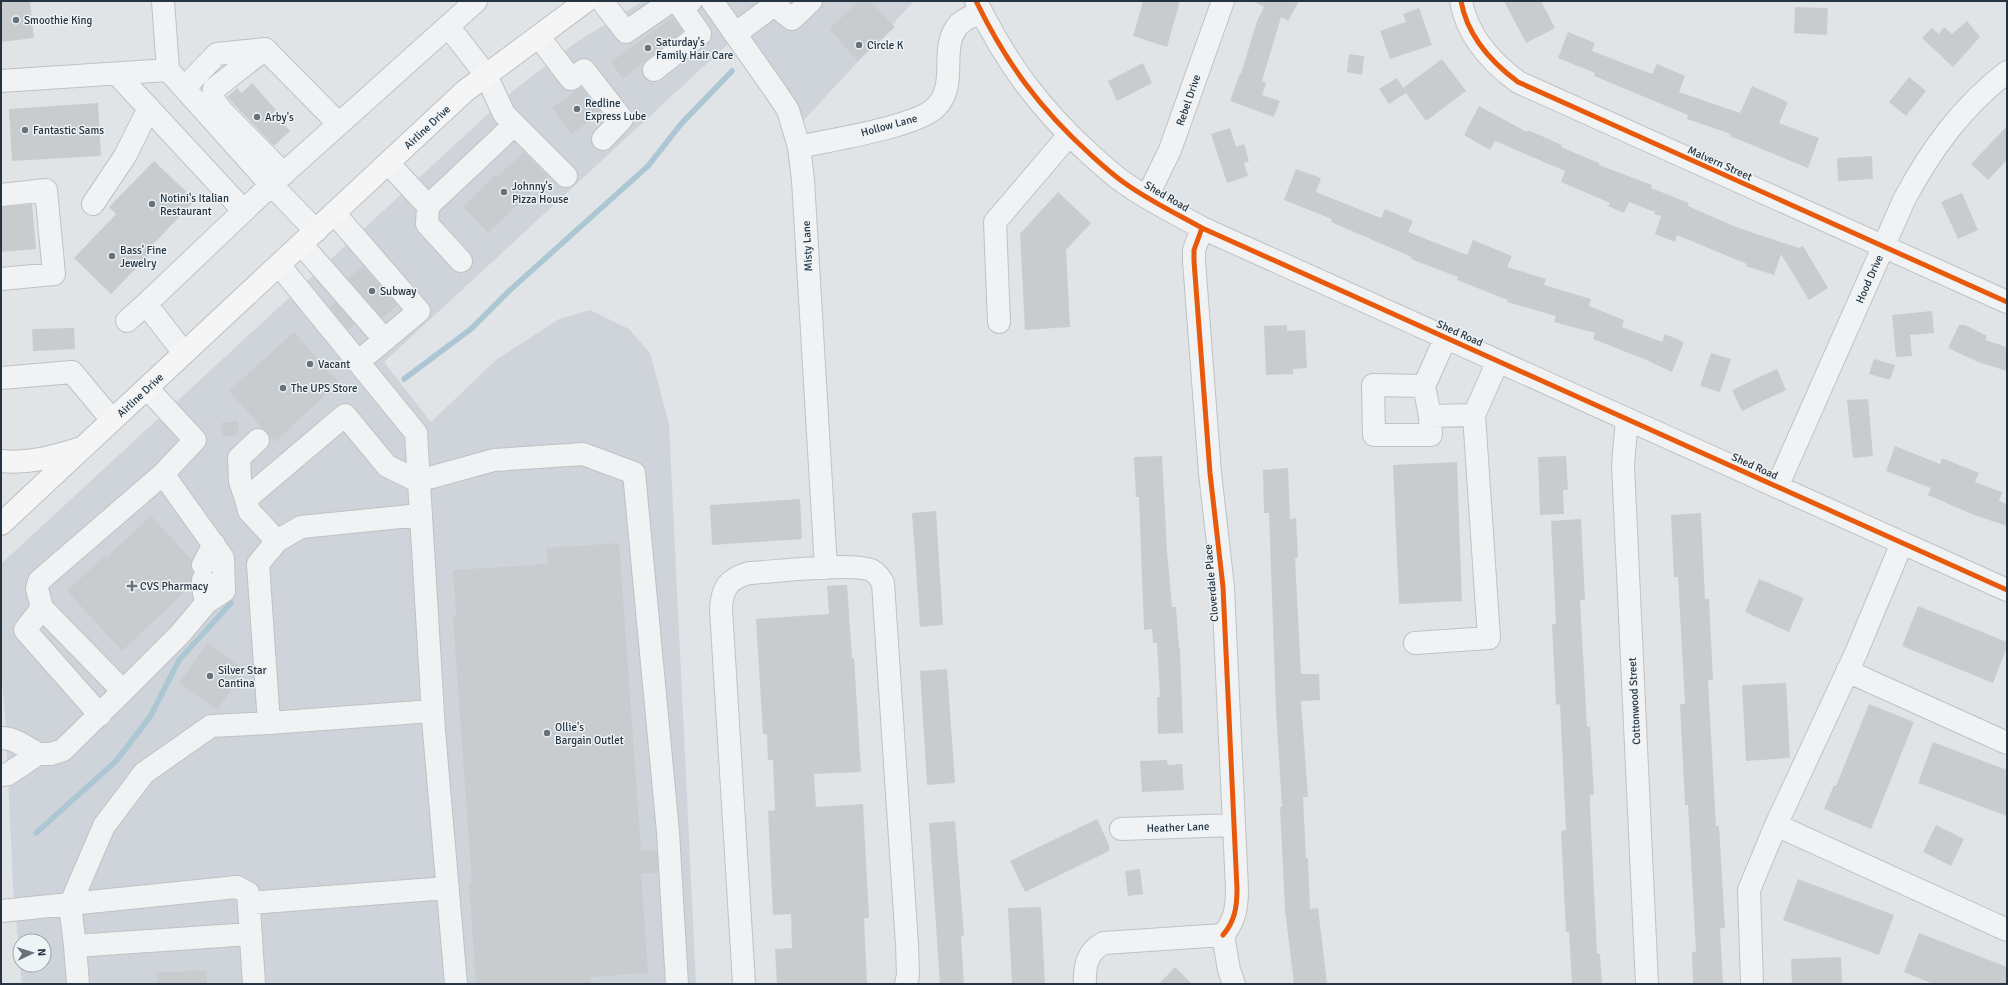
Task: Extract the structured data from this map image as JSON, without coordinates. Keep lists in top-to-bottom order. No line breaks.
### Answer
{"streets":{"main road":["Airline Drive"],"street":["Rebel Drive","Hollow Lane","Malvern Street","Shed Road","Misty Lane","Hood Drive","Cloverdale Place","Cottonwood Street","Heather Lane"]},"crossings":[["Rebel Drive","Shed Road"],["Hollow Lane","Shed Road"],["Hollow Lane","Misty Lane"],["Malvern Street","Hood Drive"],["Shed Road","Hood Drive"],["Shed Road","Cloverdale Place"],["Shed Road","Cottonwood Street"],["Cloverdale Place","Heather Lane"]],"places":{"other":["Smoothie King","Circle K","Saturday's Family Hair Care","Redline Express Lube","Arby's","Fantastic Sams","Johnny's Pizza House","Notini's Italian Restaurant","Bass' Fine Jewelry","Subway","Vacant","The UPS Store","Silver Star Cantina","Ollie's Bargain Outlet"],"health":["CVS Pharmacy"]},"north":"right"}
